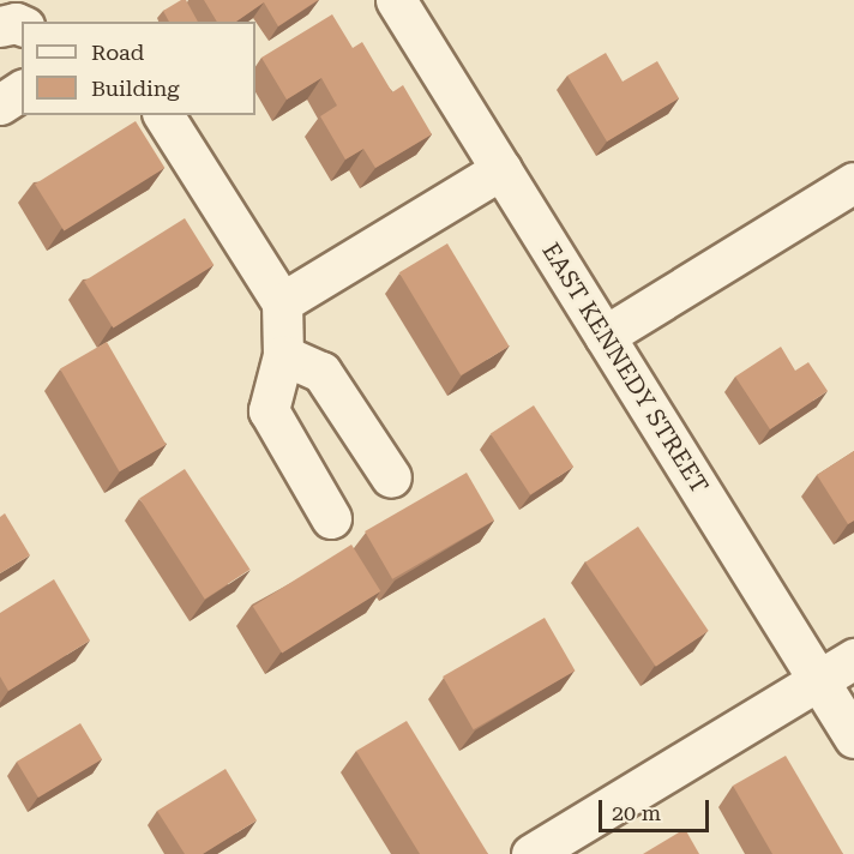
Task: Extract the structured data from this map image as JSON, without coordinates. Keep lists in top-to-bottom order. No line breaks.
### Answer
{"streets":{"street":["EAST KENNEDY STREET"]},"legend":["Road","Building"],"scale_bar":"20 m"}
